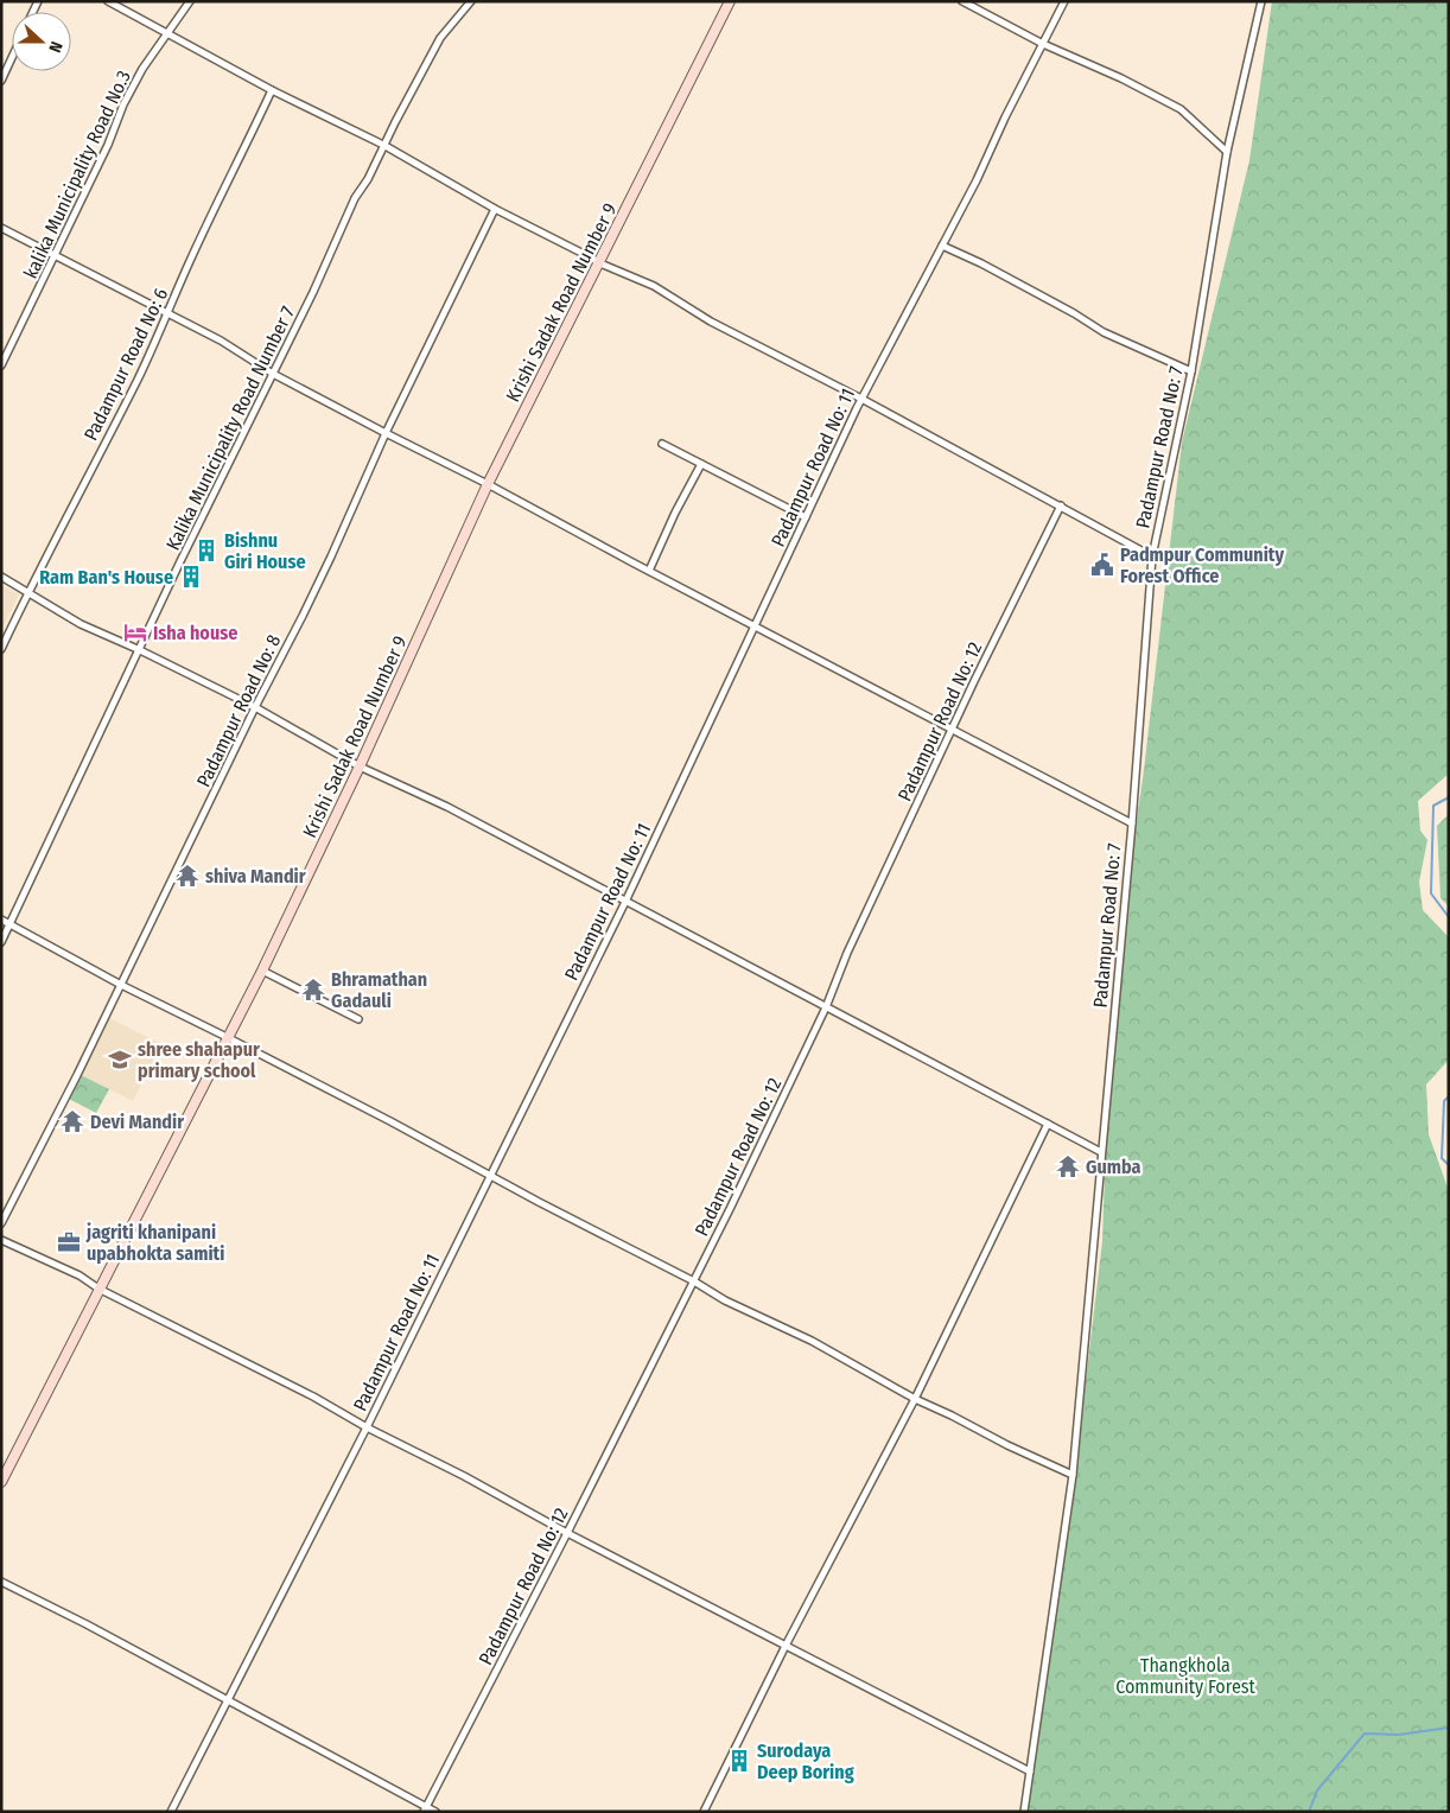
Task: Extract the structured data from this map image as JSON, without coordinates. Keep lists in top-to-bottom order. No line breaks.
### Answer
{"streets":{"street":["kalika Municipality Road No.3","Krishi Sadak Road Number 9","Padampur Road No: 6","Kalika Municipality Road Number 7","Padampur Road No: 7","Padampur Road No: 11","Padampur Road No: 8","Padampur Road No: 12"]},"parks":["Thangkhola Community Forest"],"places":{"building":["Bishnu Giri House","Ram Ban's House","Surodaya Deep Boring"],"public building":["Padmpur Community Forest Office"],"hotel":["Isha house"],"temple":["shiva Mandir","Bhramathan Gadauli","Devi Mandir","Gumba"],"school or university":["shree shahapur primary school"],"office":["jagriti khanipani upabhokta samiti"]},"north":"right"}
